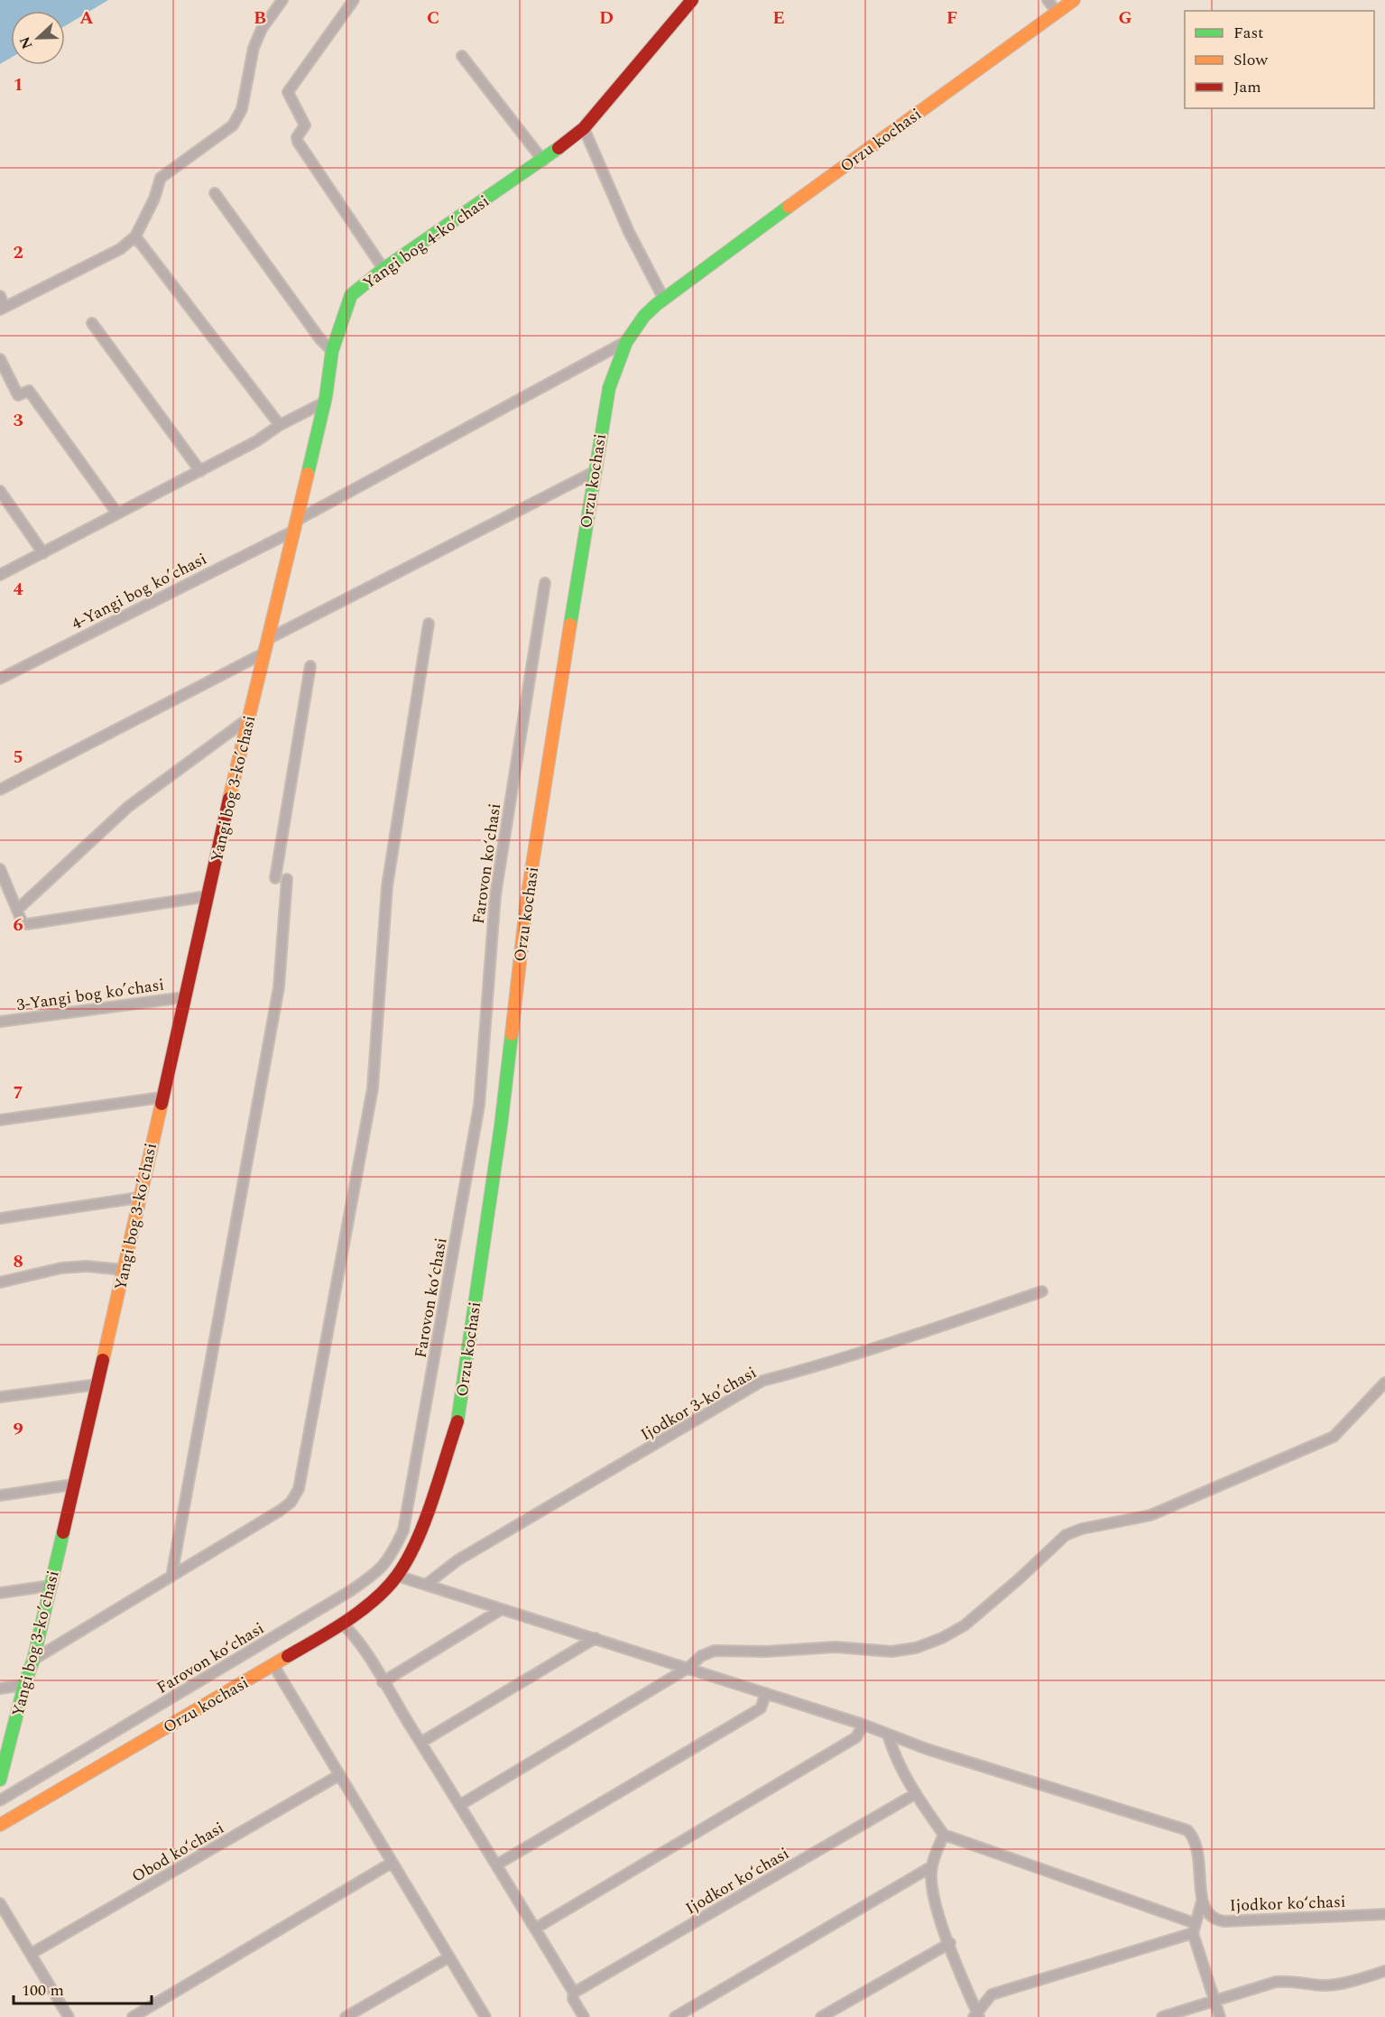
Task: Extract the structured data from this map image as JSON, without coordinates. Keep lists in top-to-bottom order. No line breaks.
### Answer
{"streets":{"main road":["Orzu kochasi","Yangi bog 4-koʼchasi","Yangi bog 3-koʼchasi"],"street":["4-Yangi bog koʼchasi","Farovon koʻchasi","3-Yangi bog koʼchasi","Ijodkor 3-koʼchasi","Obod koʻchasi","Ijodkor koʻchasi"]},"crossings":[["Orzu kochasi","4-Yangi bog koʼchasi"],["Yangi bog 4-koʼchasi","4-Yangi bog koʼchasi"],["Yangi bog 4-koʼchasi","Yangi bog 3-koʼchasi"],["Yangi bog 3-koʼchasi","3-Yangi bog koʼchasi"]],"legend":["Fast","Slow","Jam"],"scale_bar":"100 m","north":"left","grid":{"columns":["A","B","C","D","E","F","G"],"rows":["1","2","3","4","5","6","7","8","9"]}}
